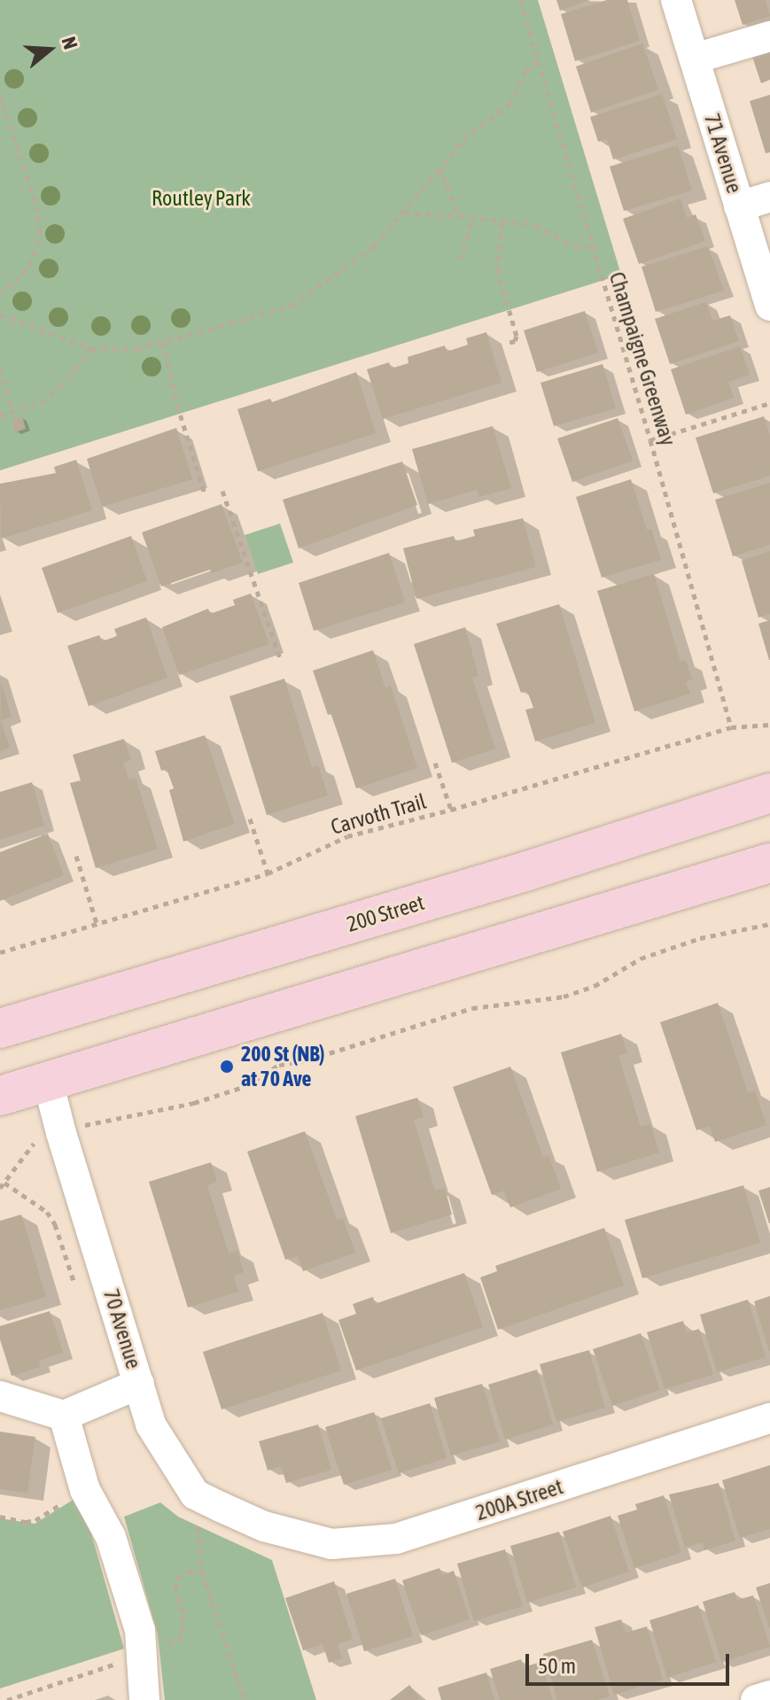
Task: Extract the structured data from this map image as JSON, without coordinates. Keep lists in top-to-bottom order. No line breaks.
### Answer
{"streets":{"main road":["200 Street"],"street":["71 Avenue","70 Avenue","200A Street"],"path":["Champaigne Greenway","Carvoth Trail"]},"crossings":[["Champaigne Greenway","Carvoth Trail"],["70 Avenue","200A Street"]],"parks":["Routley Park"],"places":["200 St (NB) at 70 Ave"],"scale_bar":"50 m","north":"right"}
